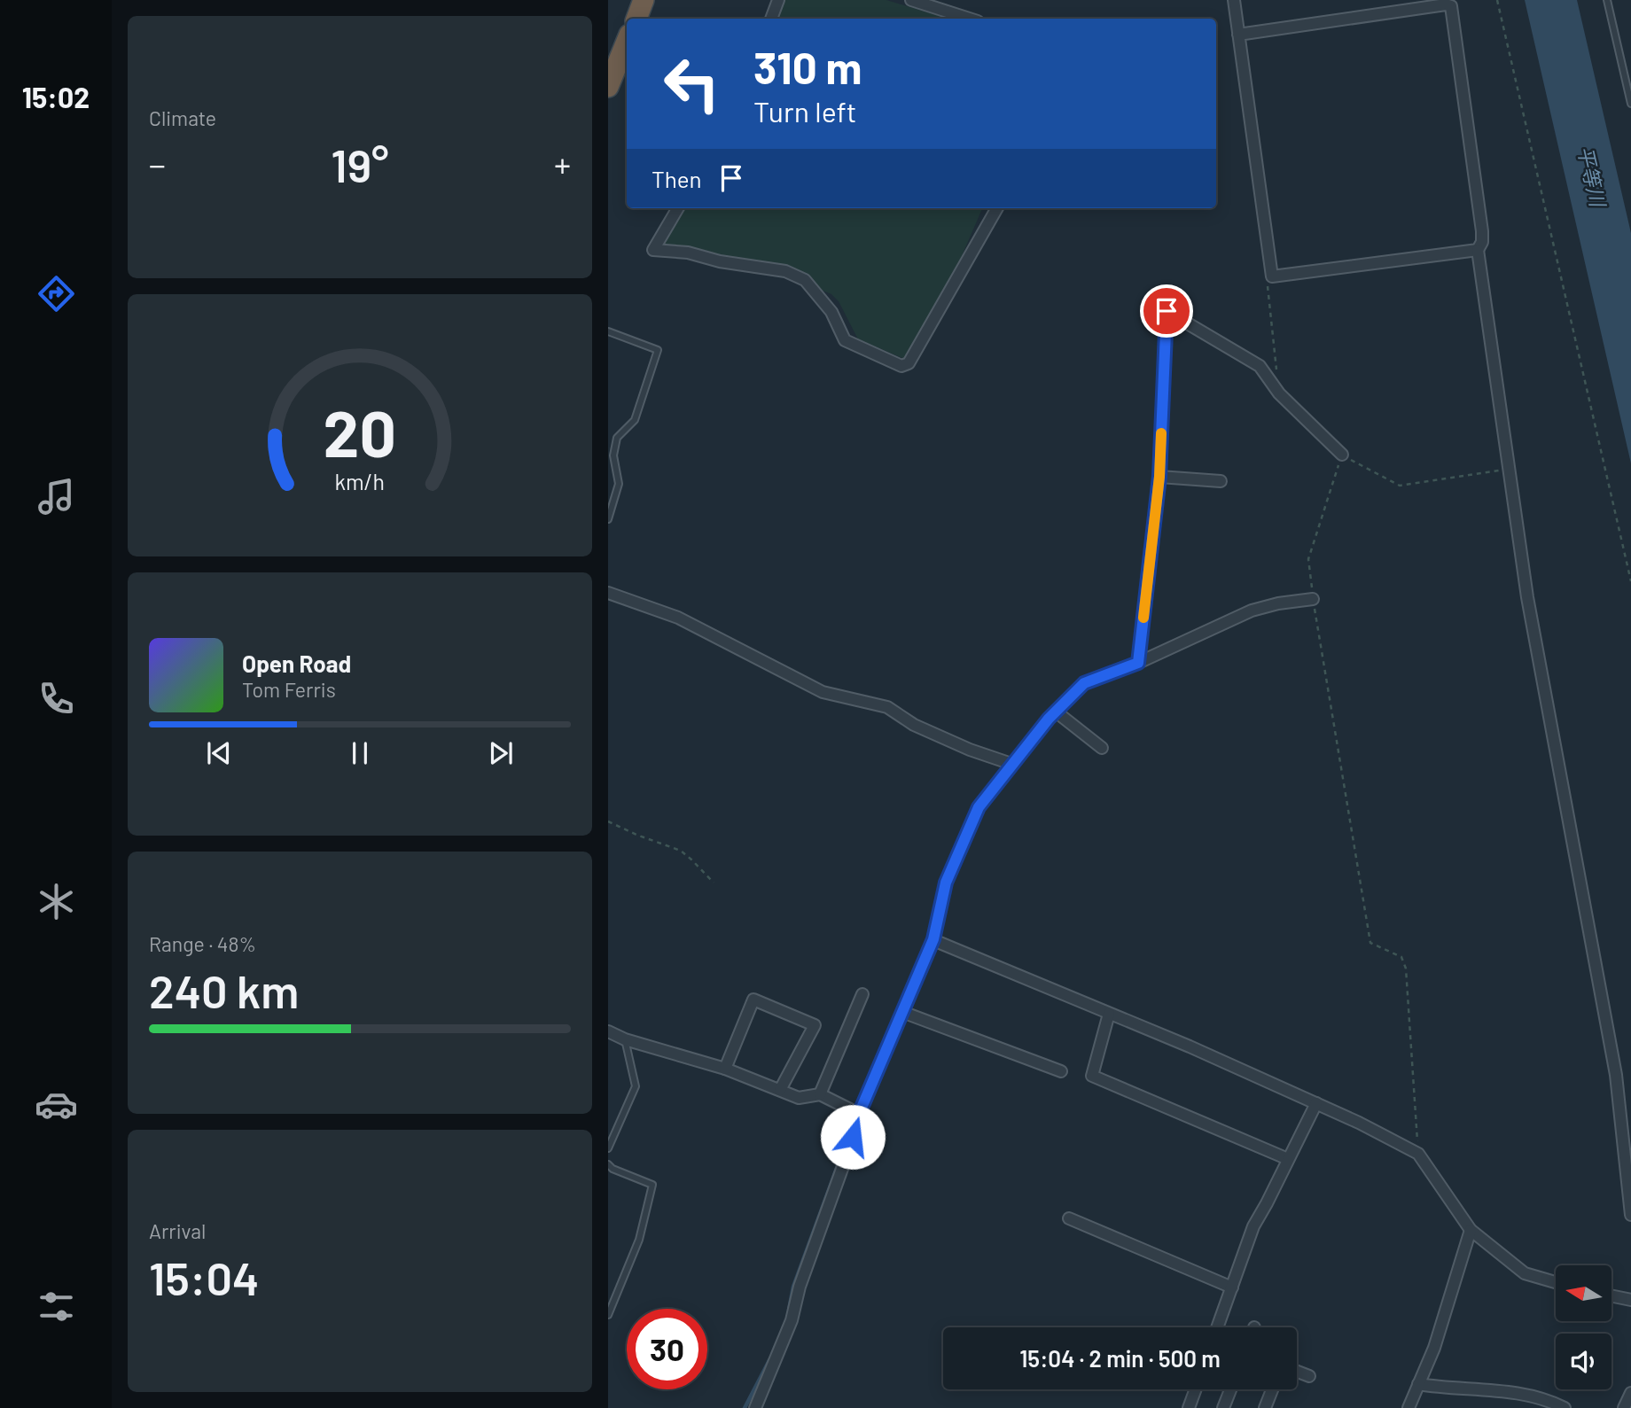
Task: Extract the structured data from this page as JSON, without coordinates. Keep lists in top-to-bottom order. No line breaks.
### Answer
{"water":["平等川"],"north":"left","page":{"tabs":"15:02","tile":["Climate",["Range · 48%","240 km"],["Arrival","15:04"]],"turn":["310 m","Turn left"],"heat":["−","19°","+"],"then":"Then","song":["Open Road","Tom Ferris"],"limit":"30","trip":"15:04 · 2 min · 500 m","gauge":["20","km/h"]}}
